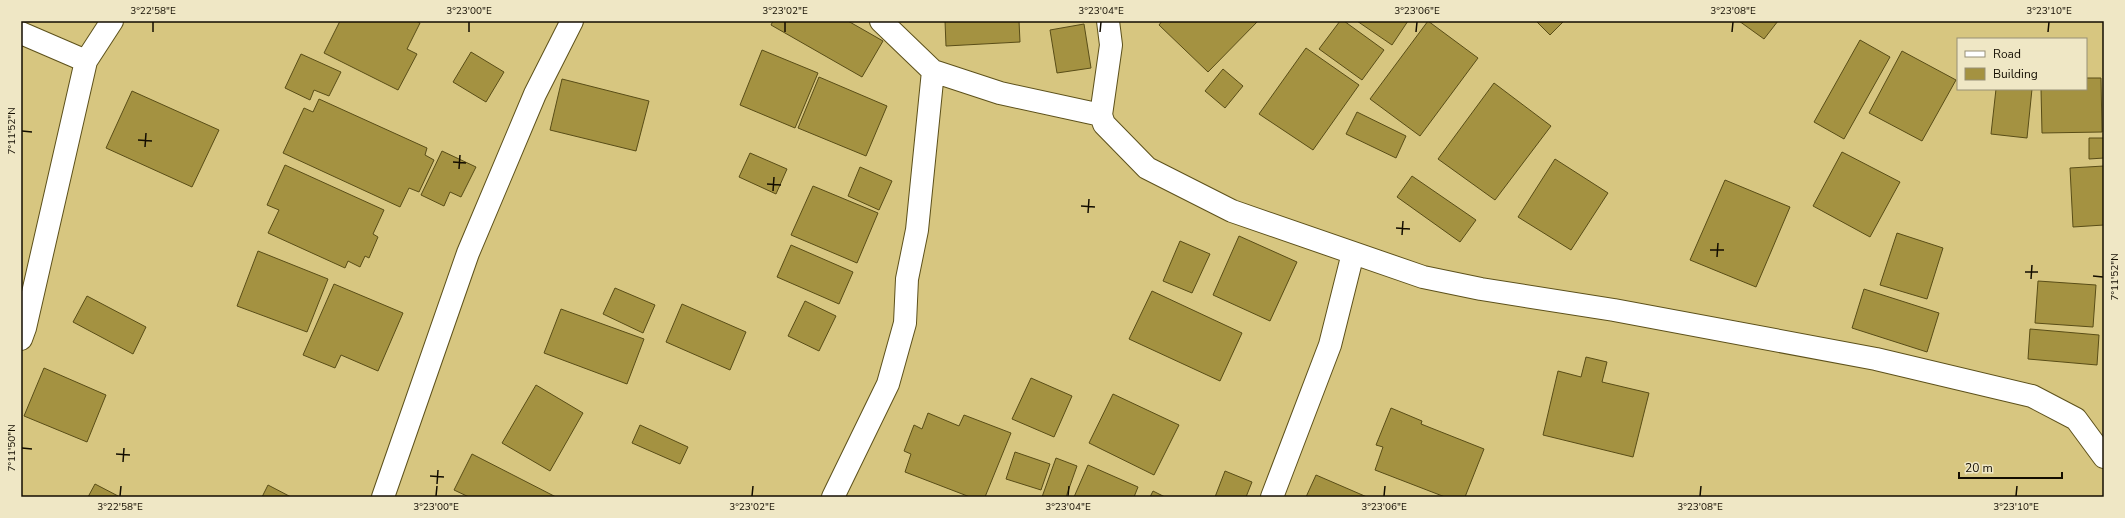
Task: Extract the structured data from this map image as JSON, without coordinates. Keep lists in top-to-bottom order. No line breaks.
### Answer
{"legend":["Road","Building"],"scale_bar":"20 m","coordinates":["3°22'58\"E","3°23'00\"E","3°23'02\"E","3°23'04\"E","3°23'06\"E","3°23'08\"E","3°23'10\"E","7°11'52\"N","7°11'50\"N"]}
